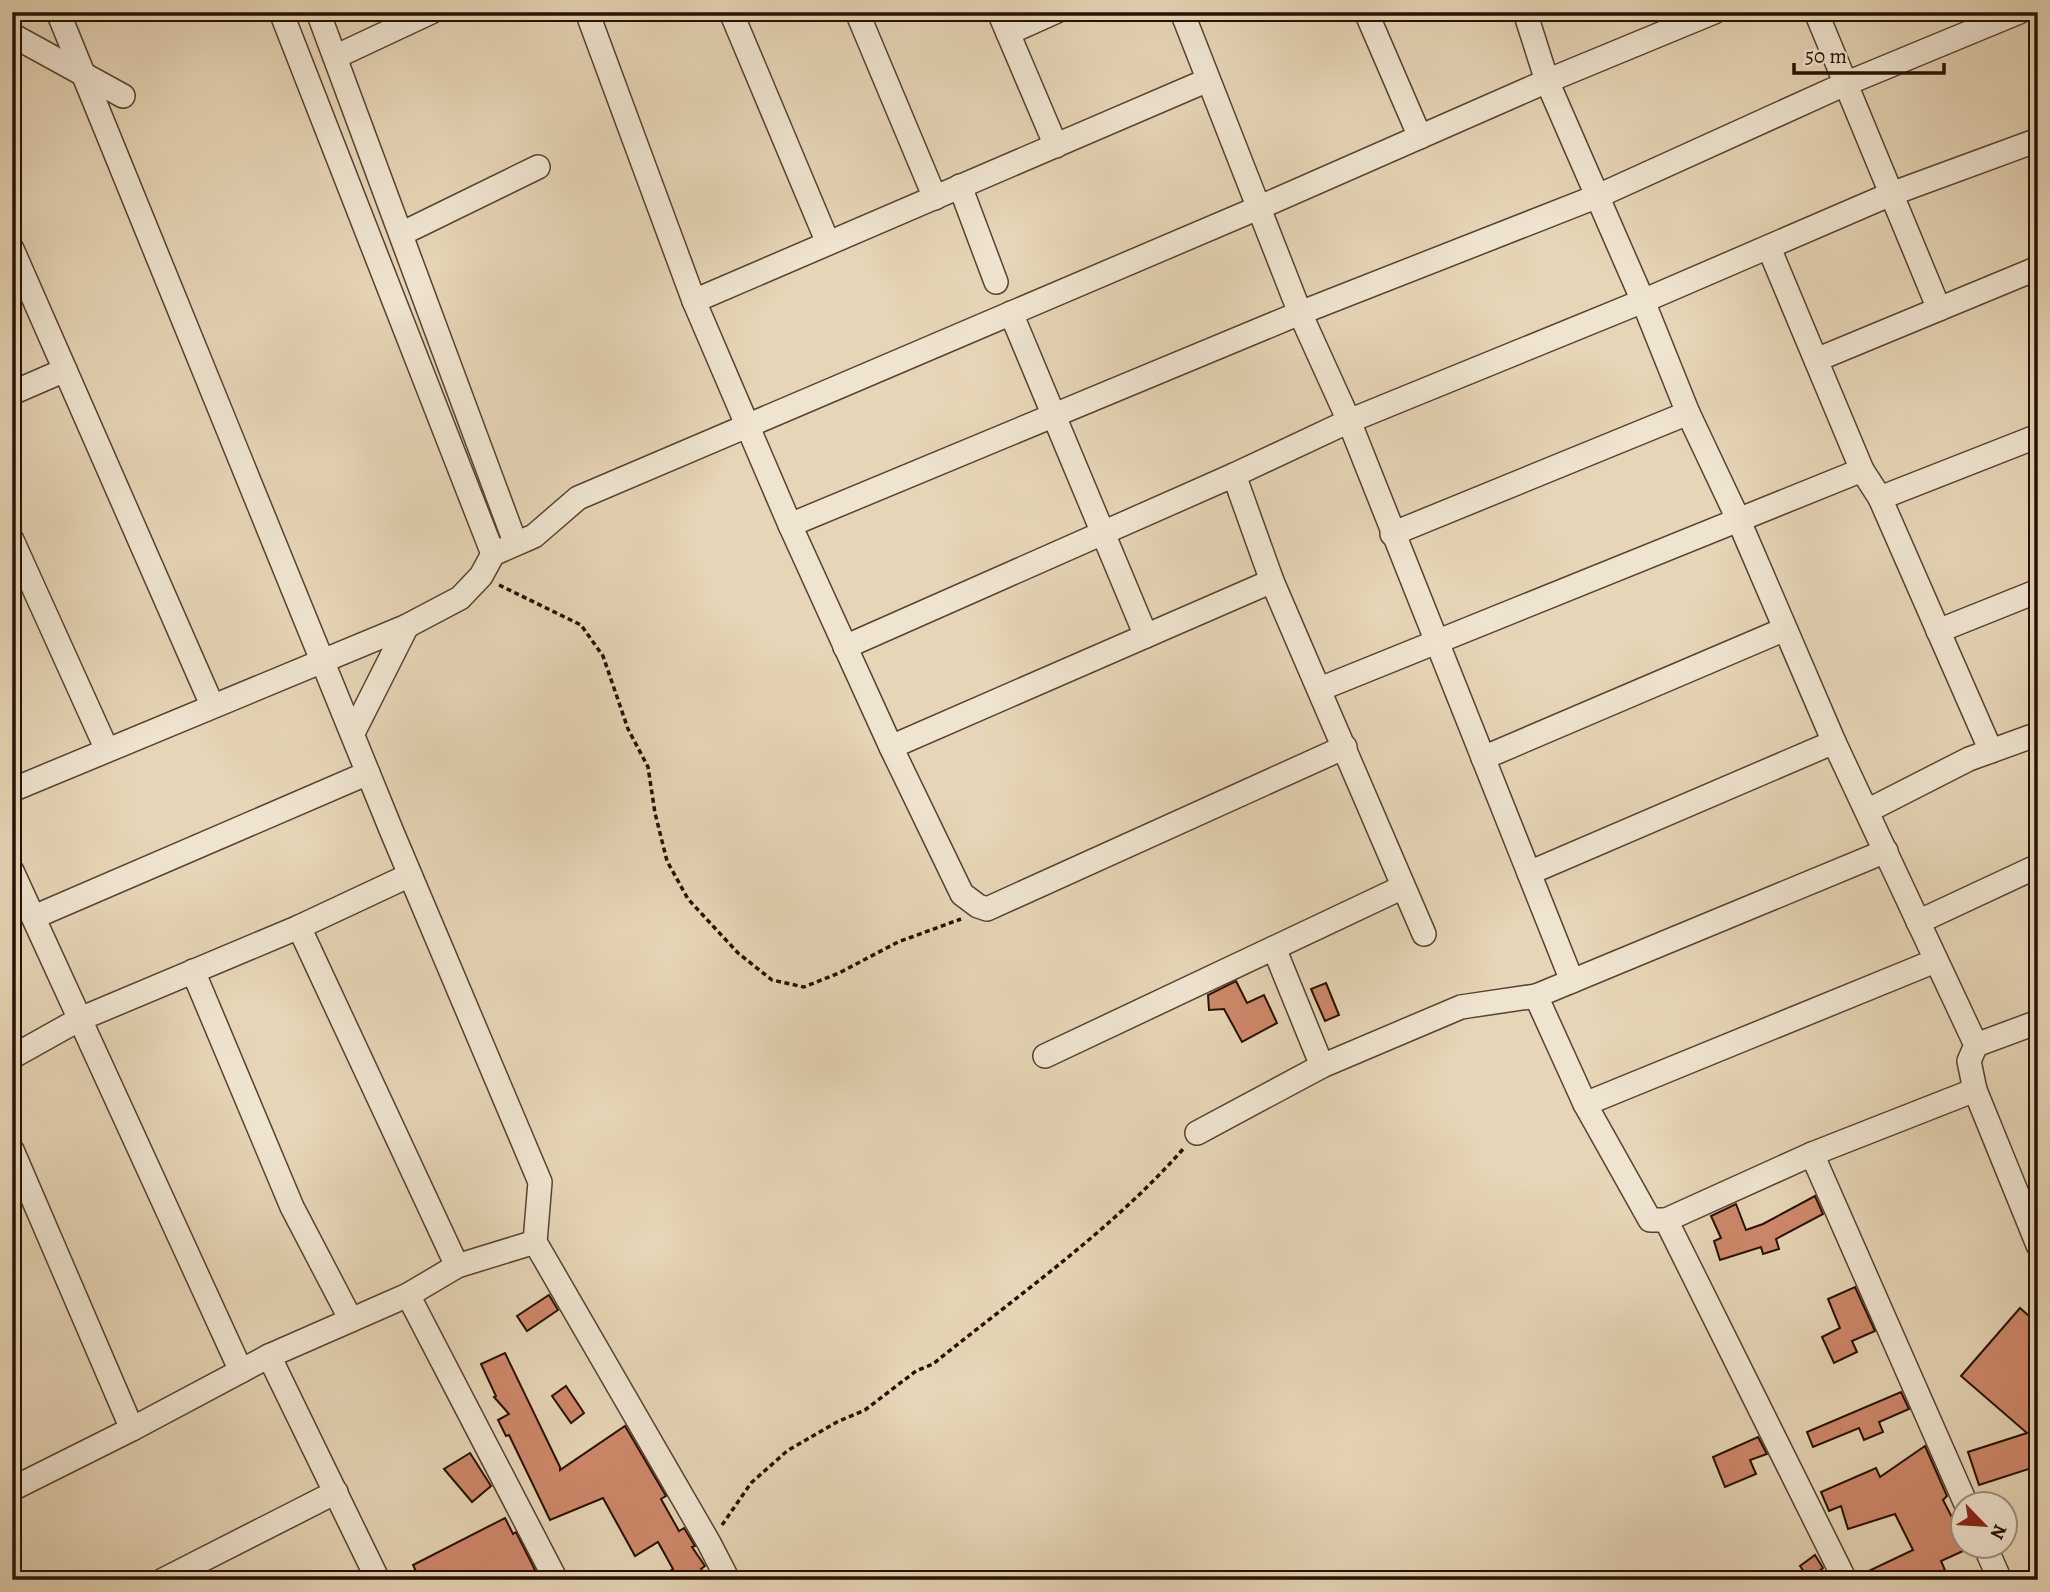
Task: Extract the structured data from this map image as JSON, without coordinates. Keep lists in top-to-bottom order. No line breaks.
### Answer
{"scale_bar":"50 m","north":"bottom right"}
